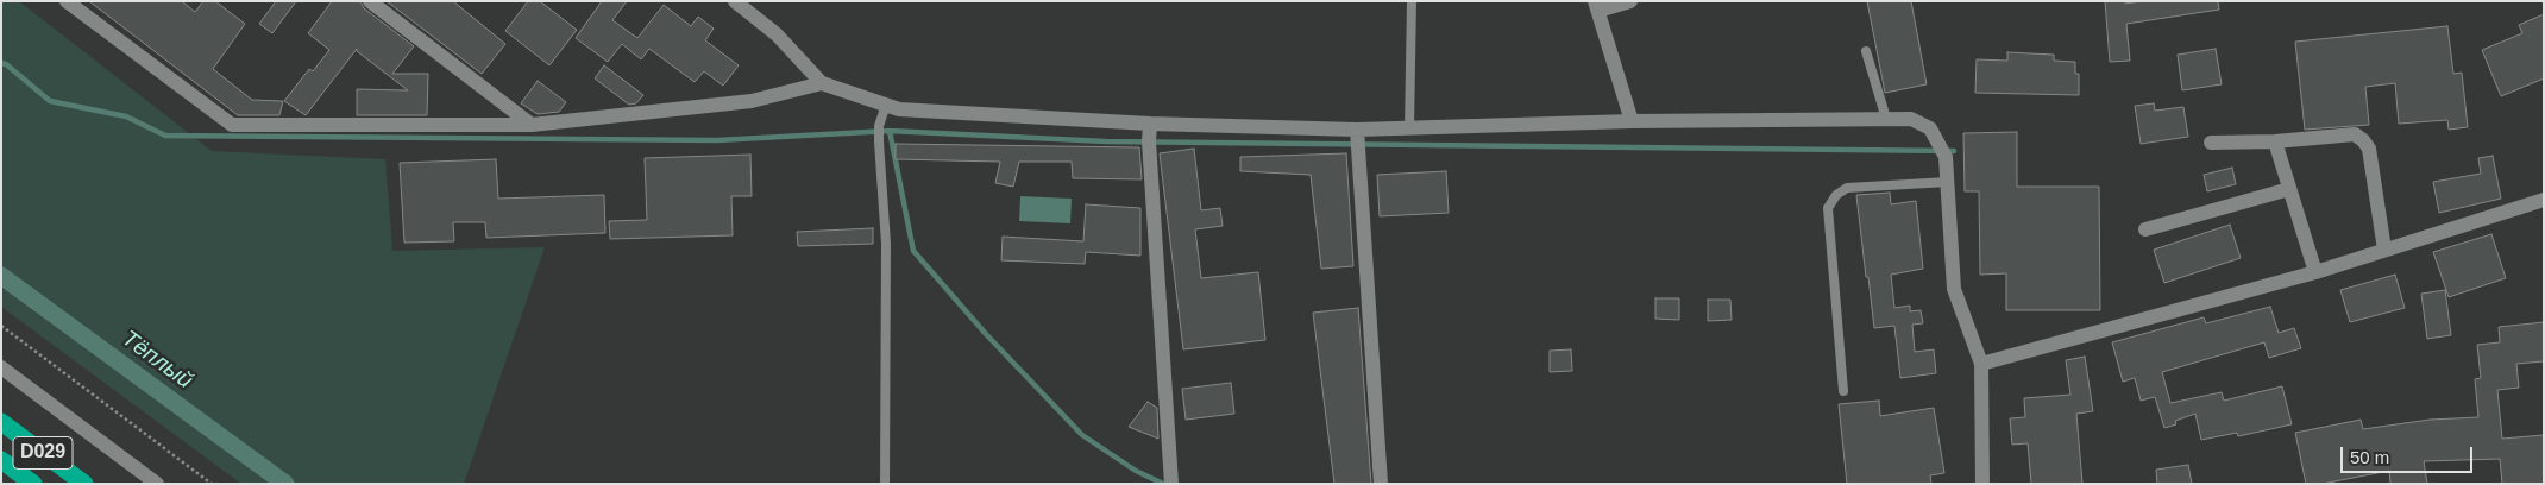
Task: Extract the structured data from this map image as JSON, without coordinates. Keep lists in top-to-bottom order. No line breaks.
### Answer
{"streets":{"highway":["D029"]},"water":["Тёплый"],"scale_bar":"50 m"}
